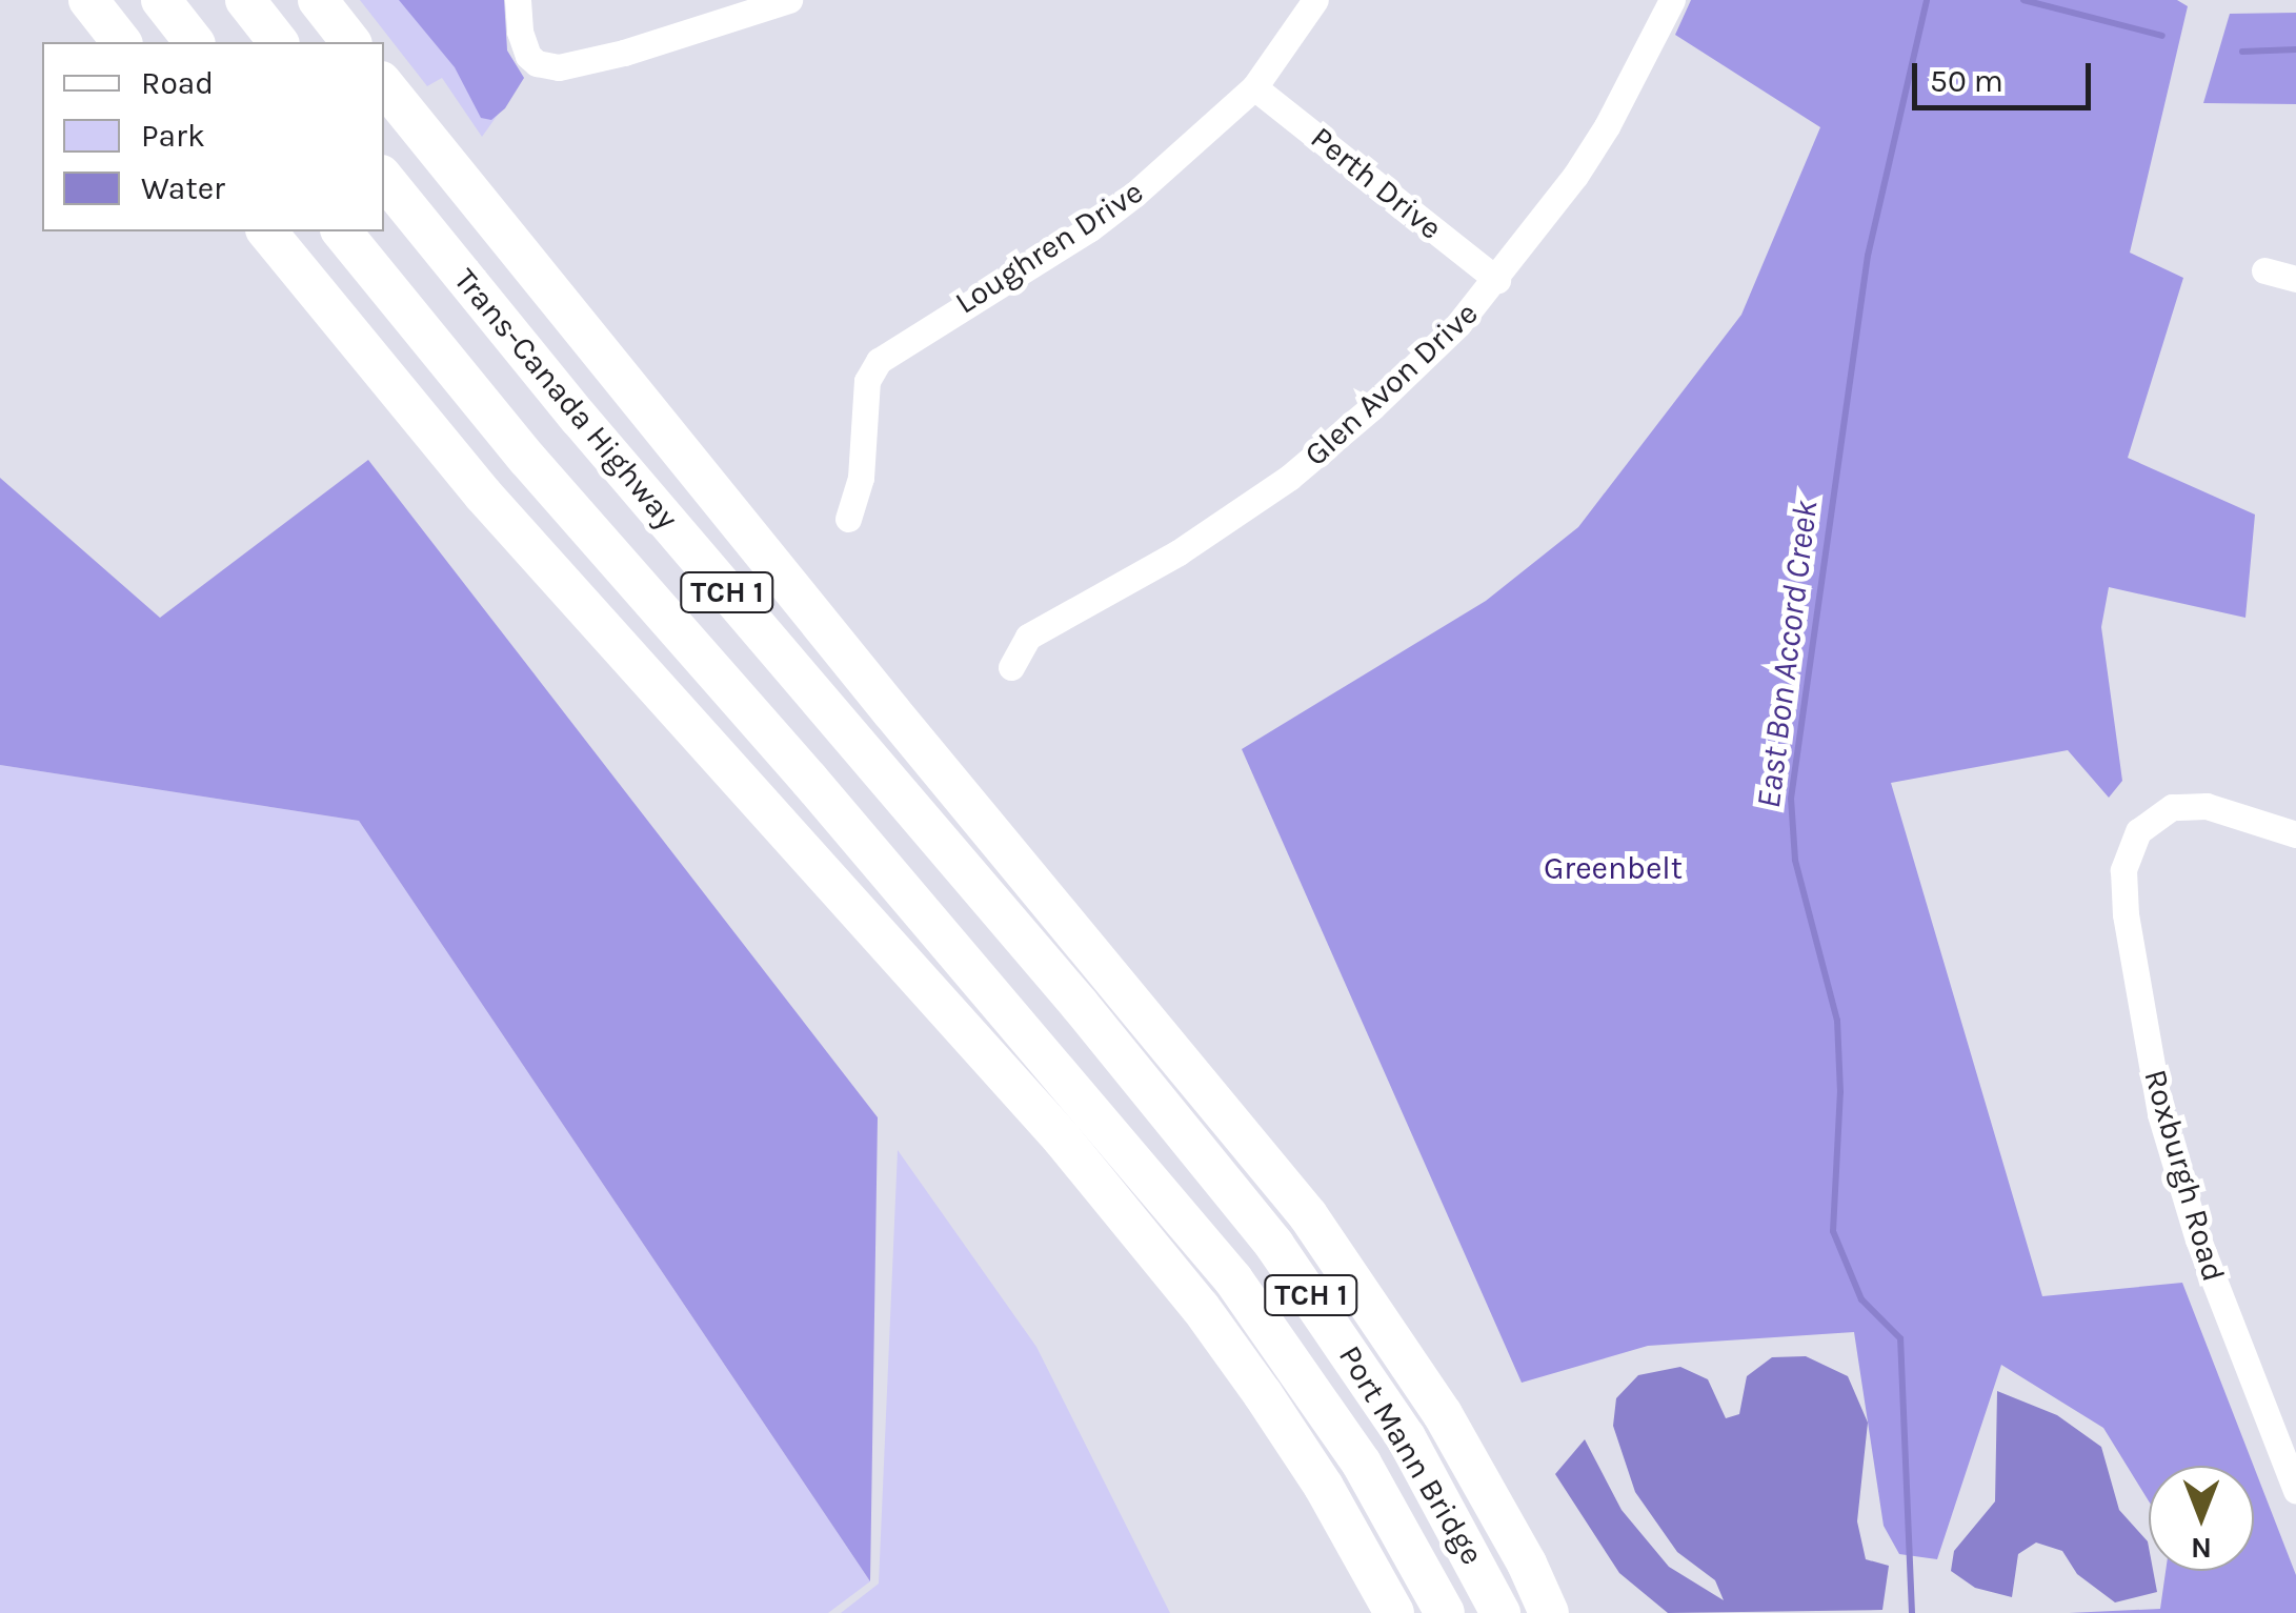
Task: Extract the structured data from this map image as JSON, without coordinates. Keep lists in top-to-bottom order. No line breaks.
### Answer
{"streets":{"highway":["Trans-Canada Highway","TCH 1","Port Mann Bridge"],"street":["Perth Drive","Loughren Drive","Glen Avon Drive","Roxburgh Road"]},"crossings":[["Perth Drive","Loughren Drive"],["Perth Drive","Glen Avon Drive"],["Trans-Canada Highway","Port Mann Bridge"]],"water":["East Bon Accord Creek"],"parks":["Greenbelt"],"legend":["Road","Park","Water"],"scale_bar":"50 m","north":"bottom"}
